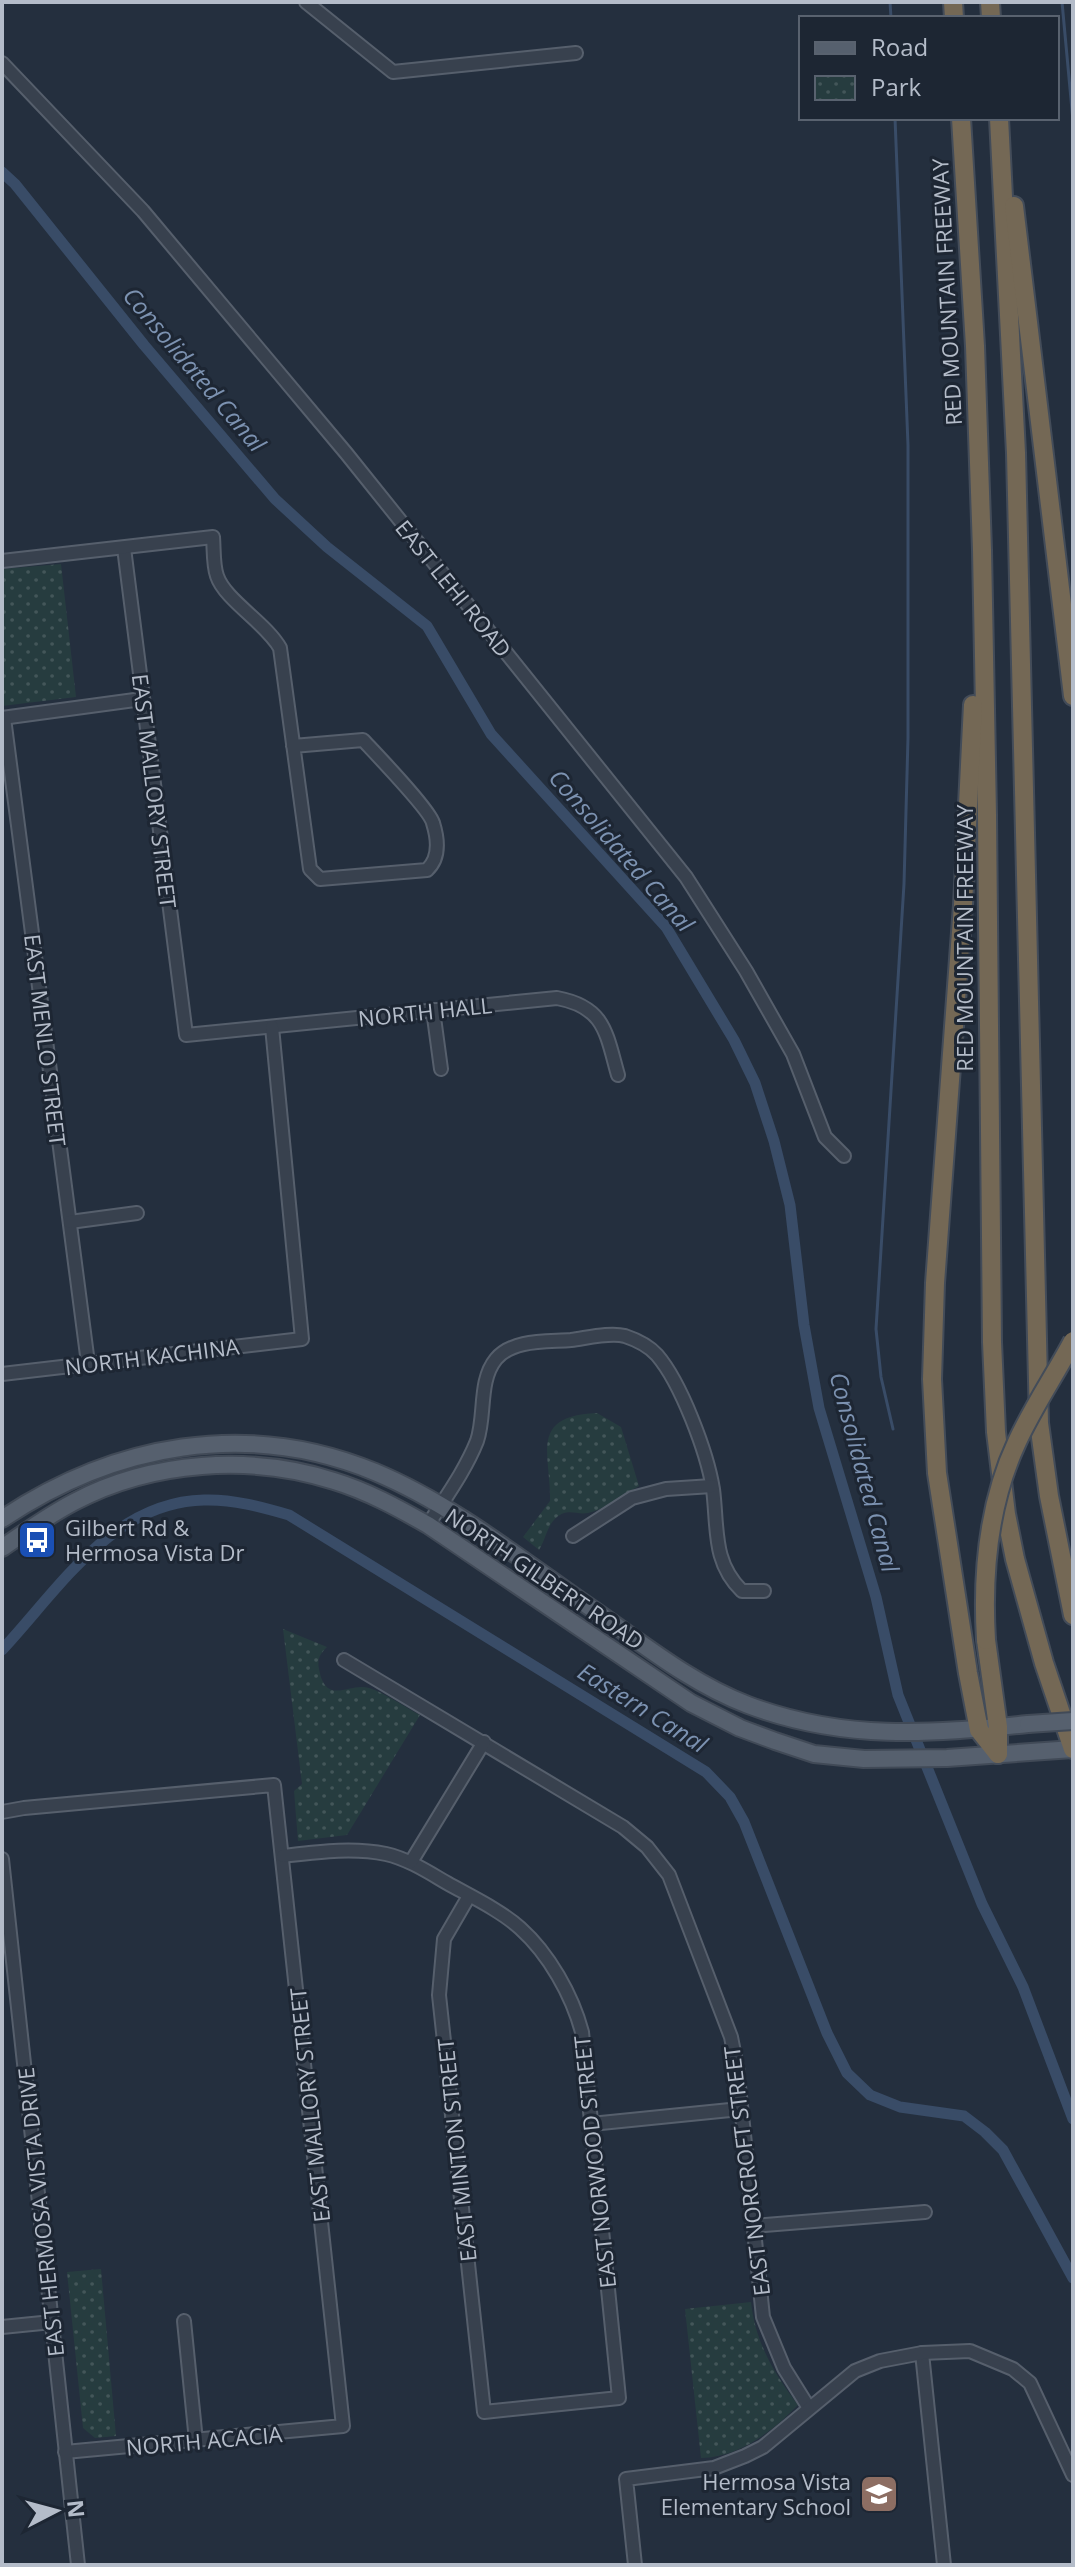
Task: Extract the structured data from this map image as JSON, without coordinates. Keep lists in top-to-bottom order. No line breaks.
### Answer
{"streets":{"highway":["RED MOUNTAIN FREEWAY"],"main road":["NORTH GILBERT ROAD"],"street":["EAST LEHI ROAD","EAST MALLORY STREET","NORTH HALL","EAST MENLO STREET","NORTH KACHINA","EAST MINTON STREET","EAST NORWOOD STREET","EAST NORCROFT STREET","EAST HERMOSA VISTA DRIVE","NORTH ACACIA"]},"crossings":[["RED MOUNTAIN FREEWAY","NORTH GILBERT ROAD"],["EAST MALLORY STREET","NORTH HALL"],["EAST MALLORY STREET","EAST NORWOOD STREET"],["EAST MALLORY STREET","NORTH ACACIA"],["NORTH HALL","NORTH KACHINA"],["EAST MENLO STREET","NORTH KACHINA"],["EAST MINTON STREET","EAST NORWOOD STREET"],["EAST HERMOSA VISTA DRIVE","NORTH ACACIA"]],"water":["Consolidated Canal","Eastern Canal"],"places":{"bus stop":["Gilbert Rd & Hermosa Vista Dr"],"school or university":["Hermosa Vista Elementary School"]},"legend":["Road","Park"],"north":"right"}
